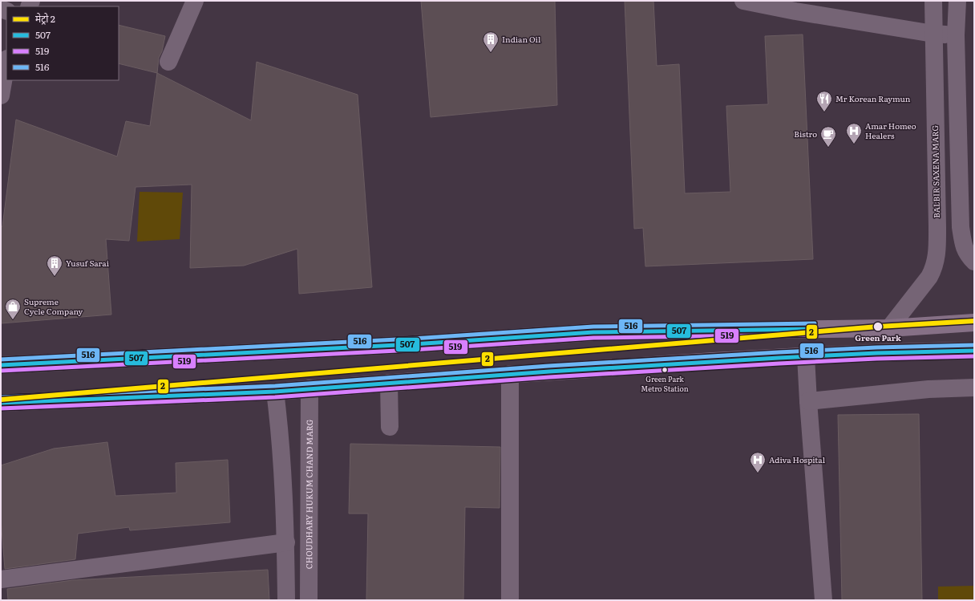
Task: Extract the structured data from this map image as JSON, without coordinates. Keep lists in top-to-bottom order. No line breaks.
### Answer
{"streets":{"street":["BALBIR SAXENA MARG","CHOUDHARY HUKUM CHAND MARG"]},"places":{"building":["Indian Oil","Yusuf Sarai"],"restaurant":["Mr Korean Raymun"],"hospital":["Amar Homeo Healers","Adiva Hospital"],"cafe":["Bistro"],"shop":["Supreme Cycle Company"],"other":["Green Park","Green Park Metro Station"]},"lines":["metro line 2","transit line 516","transit line 507","transit line 519"],"legend":["मेट्रो 2","507","519","516"]}
